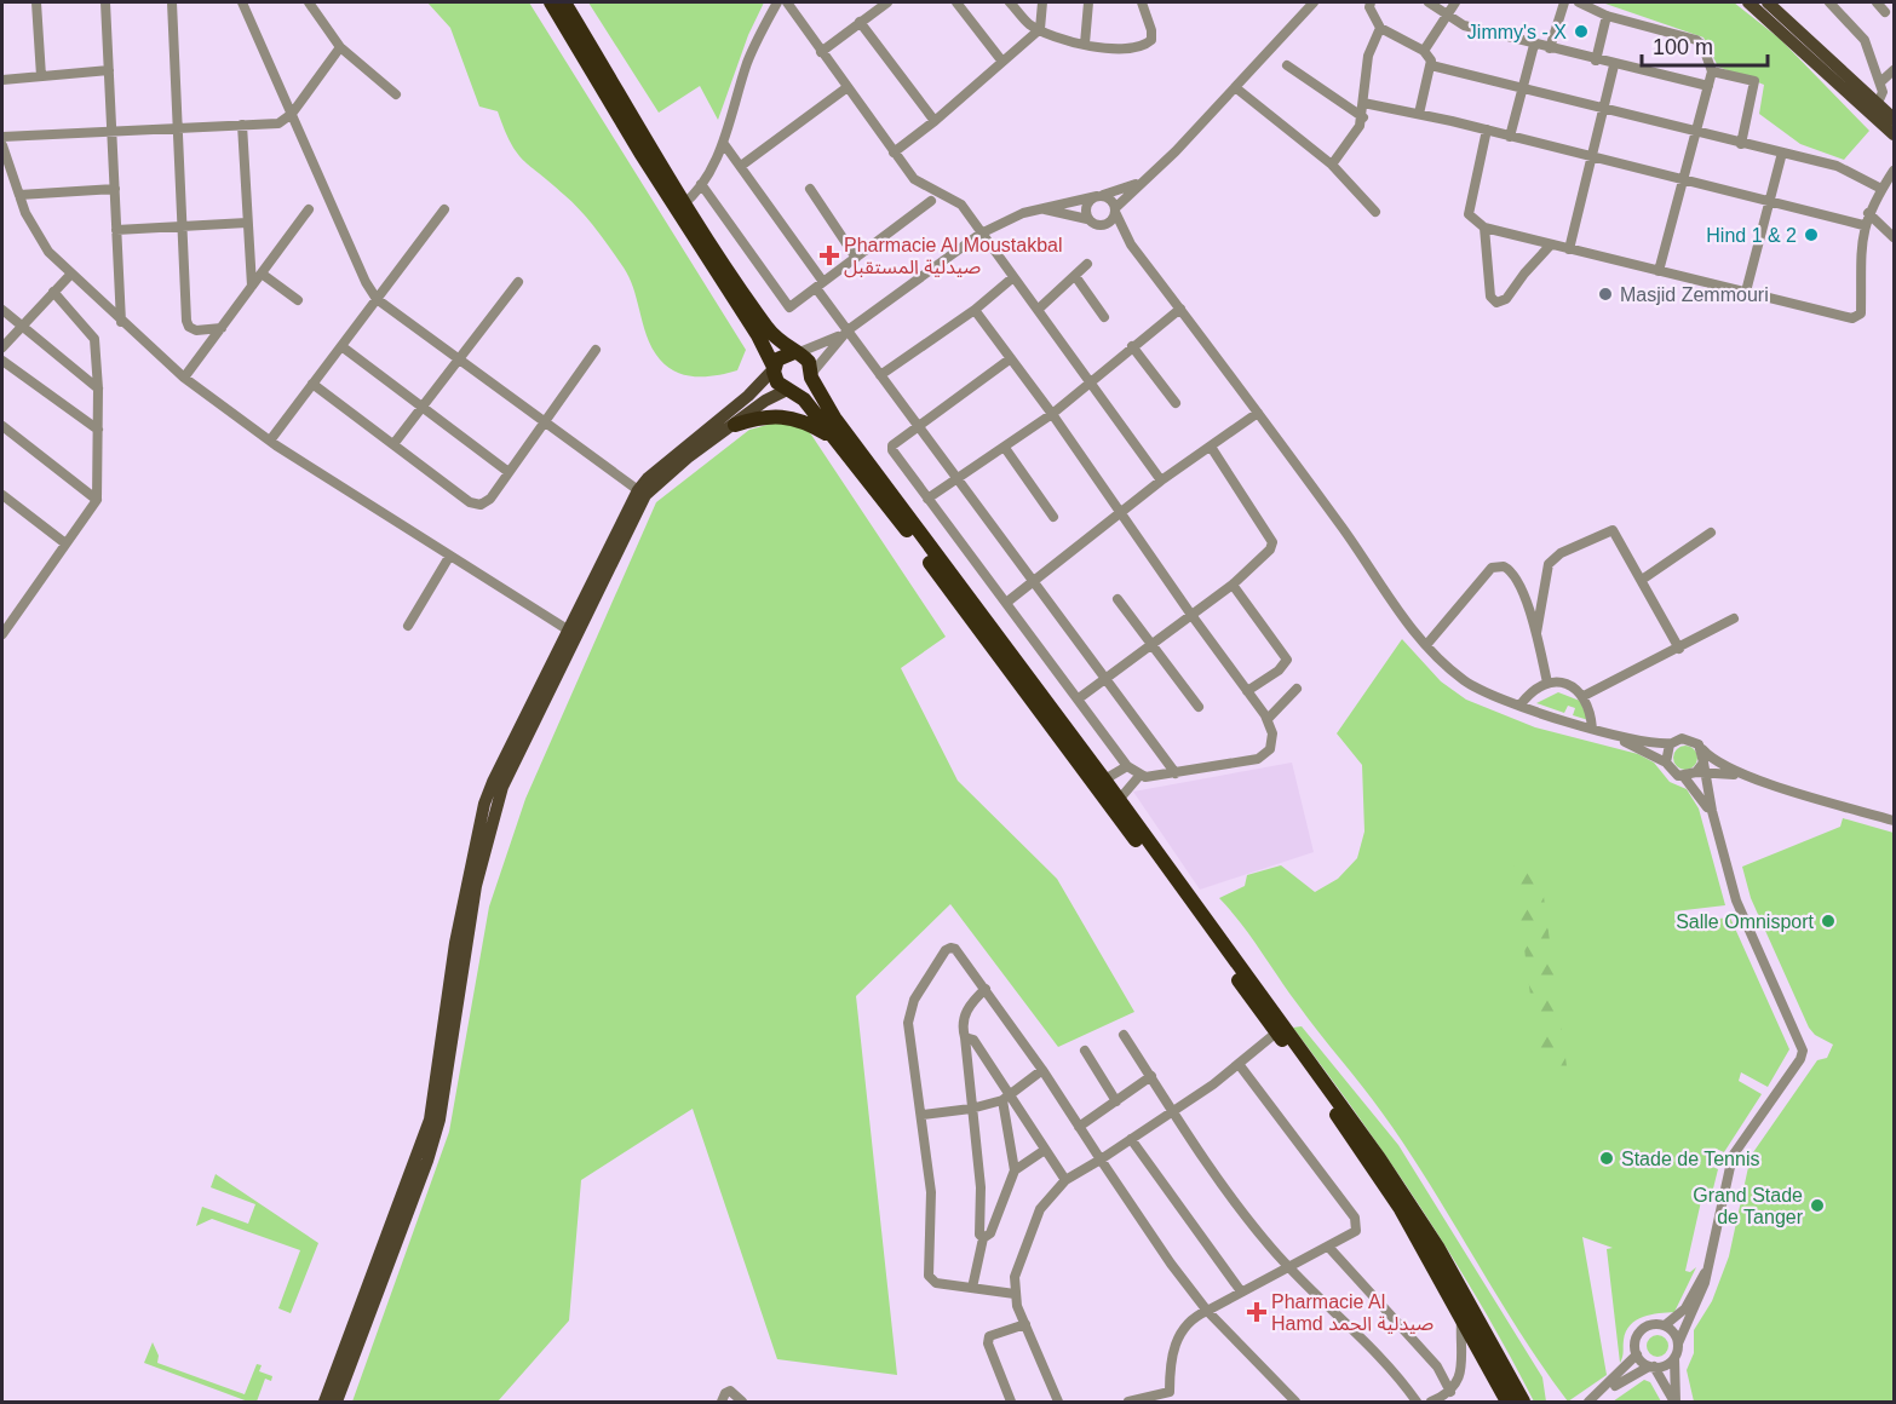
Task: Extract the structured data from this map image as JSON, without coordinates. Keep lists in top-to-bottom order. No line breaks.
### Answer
{"places":{"other":["Jimmy's - X","Hind 1 & 2","Masjid Zemmouri","Salle Omnisport","Stade de Tennis","Grand Stade de Tanger"],"health":["Pharmacie Al Moustakbal صيدلية المستقبل","Pharmacie Al Hamd صيدلية الحمد"]},"scale_bar":"100 m"}
